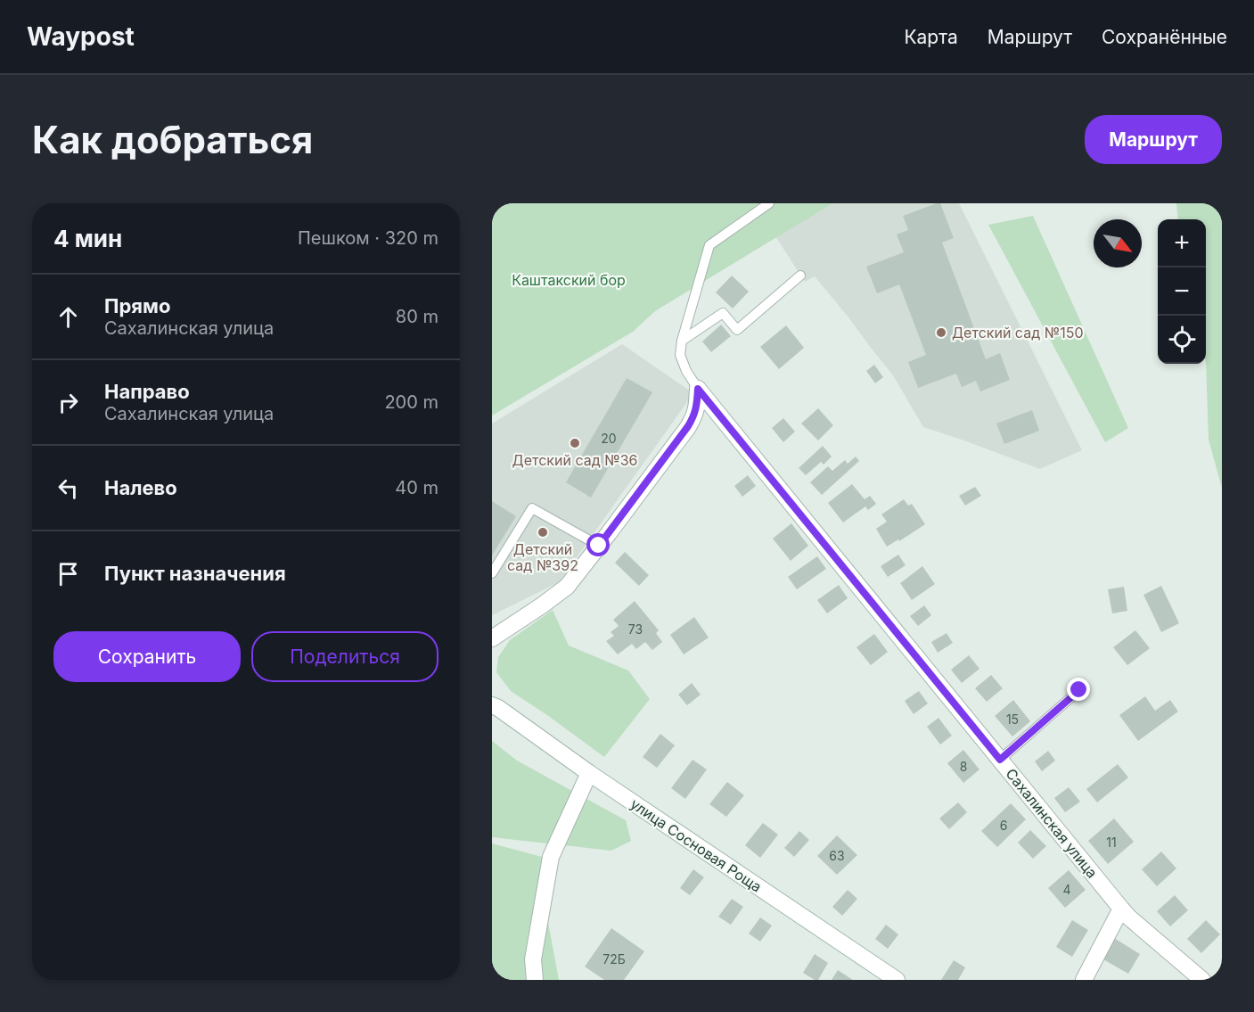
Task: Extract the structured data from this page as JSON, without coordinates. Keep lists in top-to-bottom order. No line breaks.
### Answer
{"streets":{"street":["Сахалинская улица","улица Сосновая Роща"]},"parks":["Каштакский бор"],"places":["Детский сад №150","Детский сад №36","Детский сад №392"],"house_numbers":["20","73","15","8","6","11","63","4","72Б"],"north":"bottom right","page":{"header":"Waypost","nav":["Карта","Маршрут","Сохранённые"],"buttons":["Маршрут",["Сохранить","Поделиться"]],"title":"Как добраться","heading":["4 мин","Пешком · 320 m"],"map_buttons":["+","−"],"list":[["Прямо","Сахалинская улица","80 m"],["Направо","Сахалинская улица","200 m"],["Налево","40 m"],"Пункт назначения"]}}
